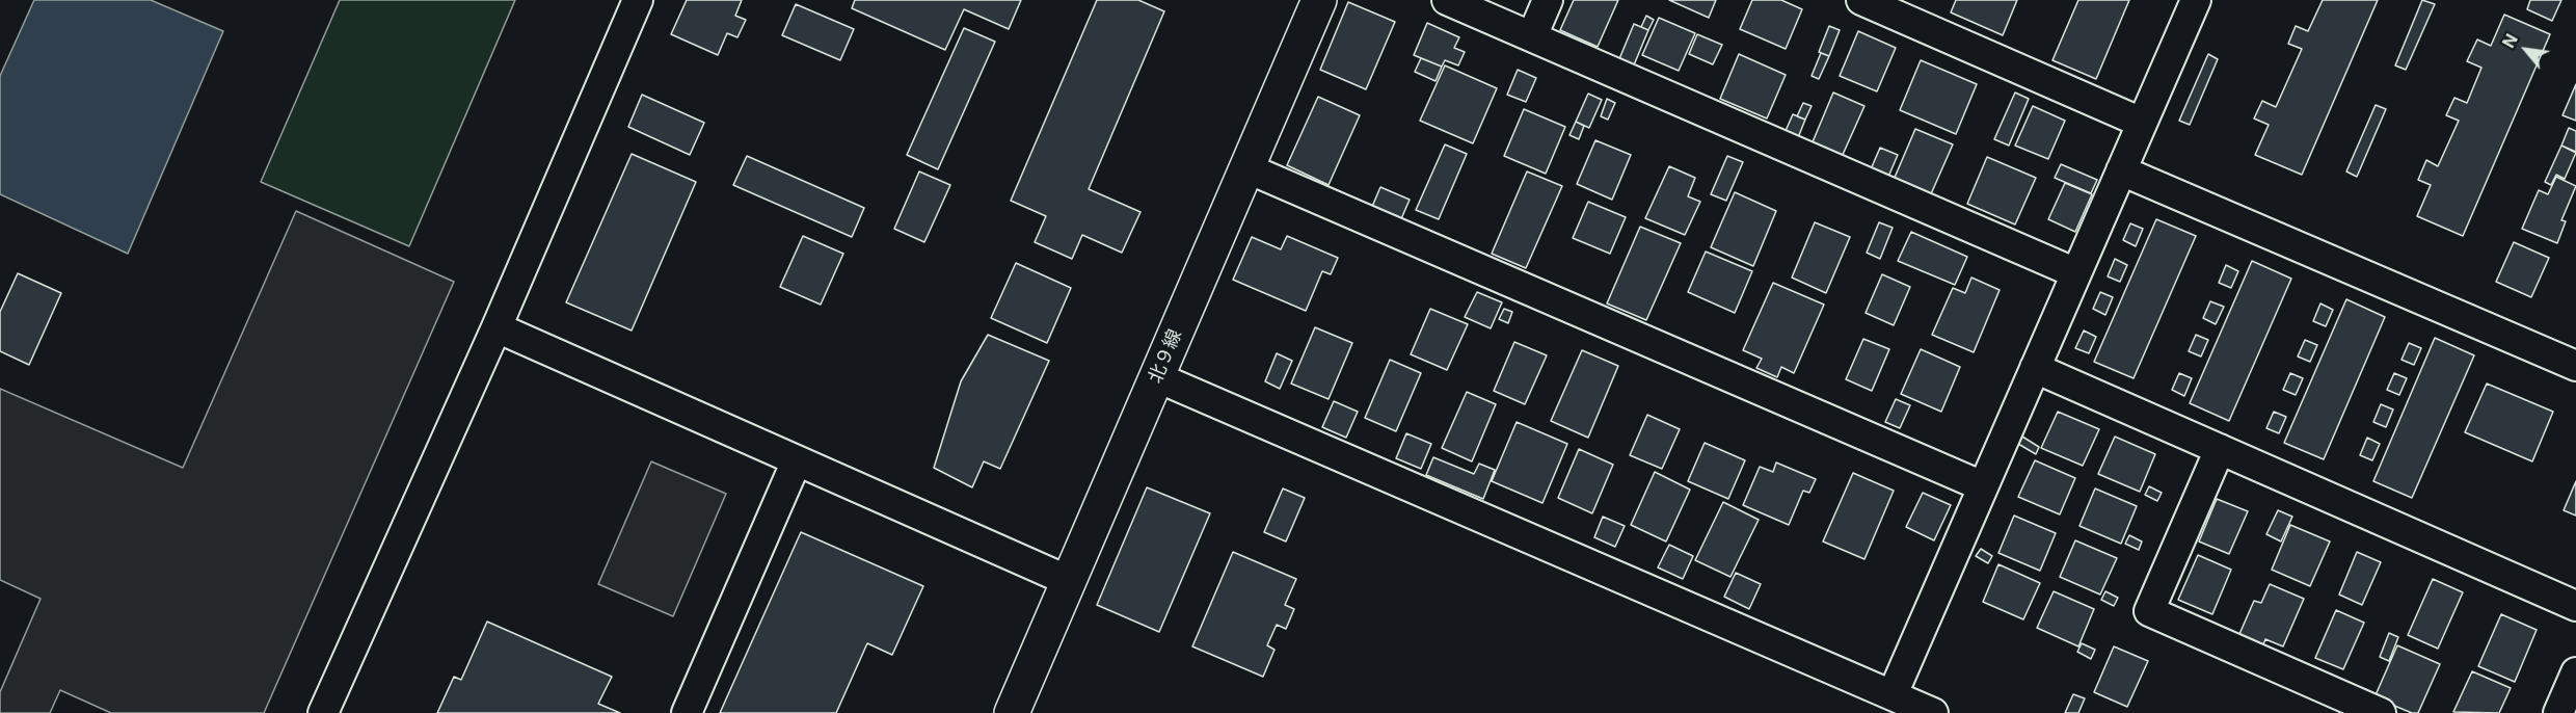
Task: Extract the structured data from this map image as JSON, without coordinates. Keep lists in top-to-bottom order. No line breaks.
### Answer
{"streets":{"street":["北９線"]},"north":"top left"}
